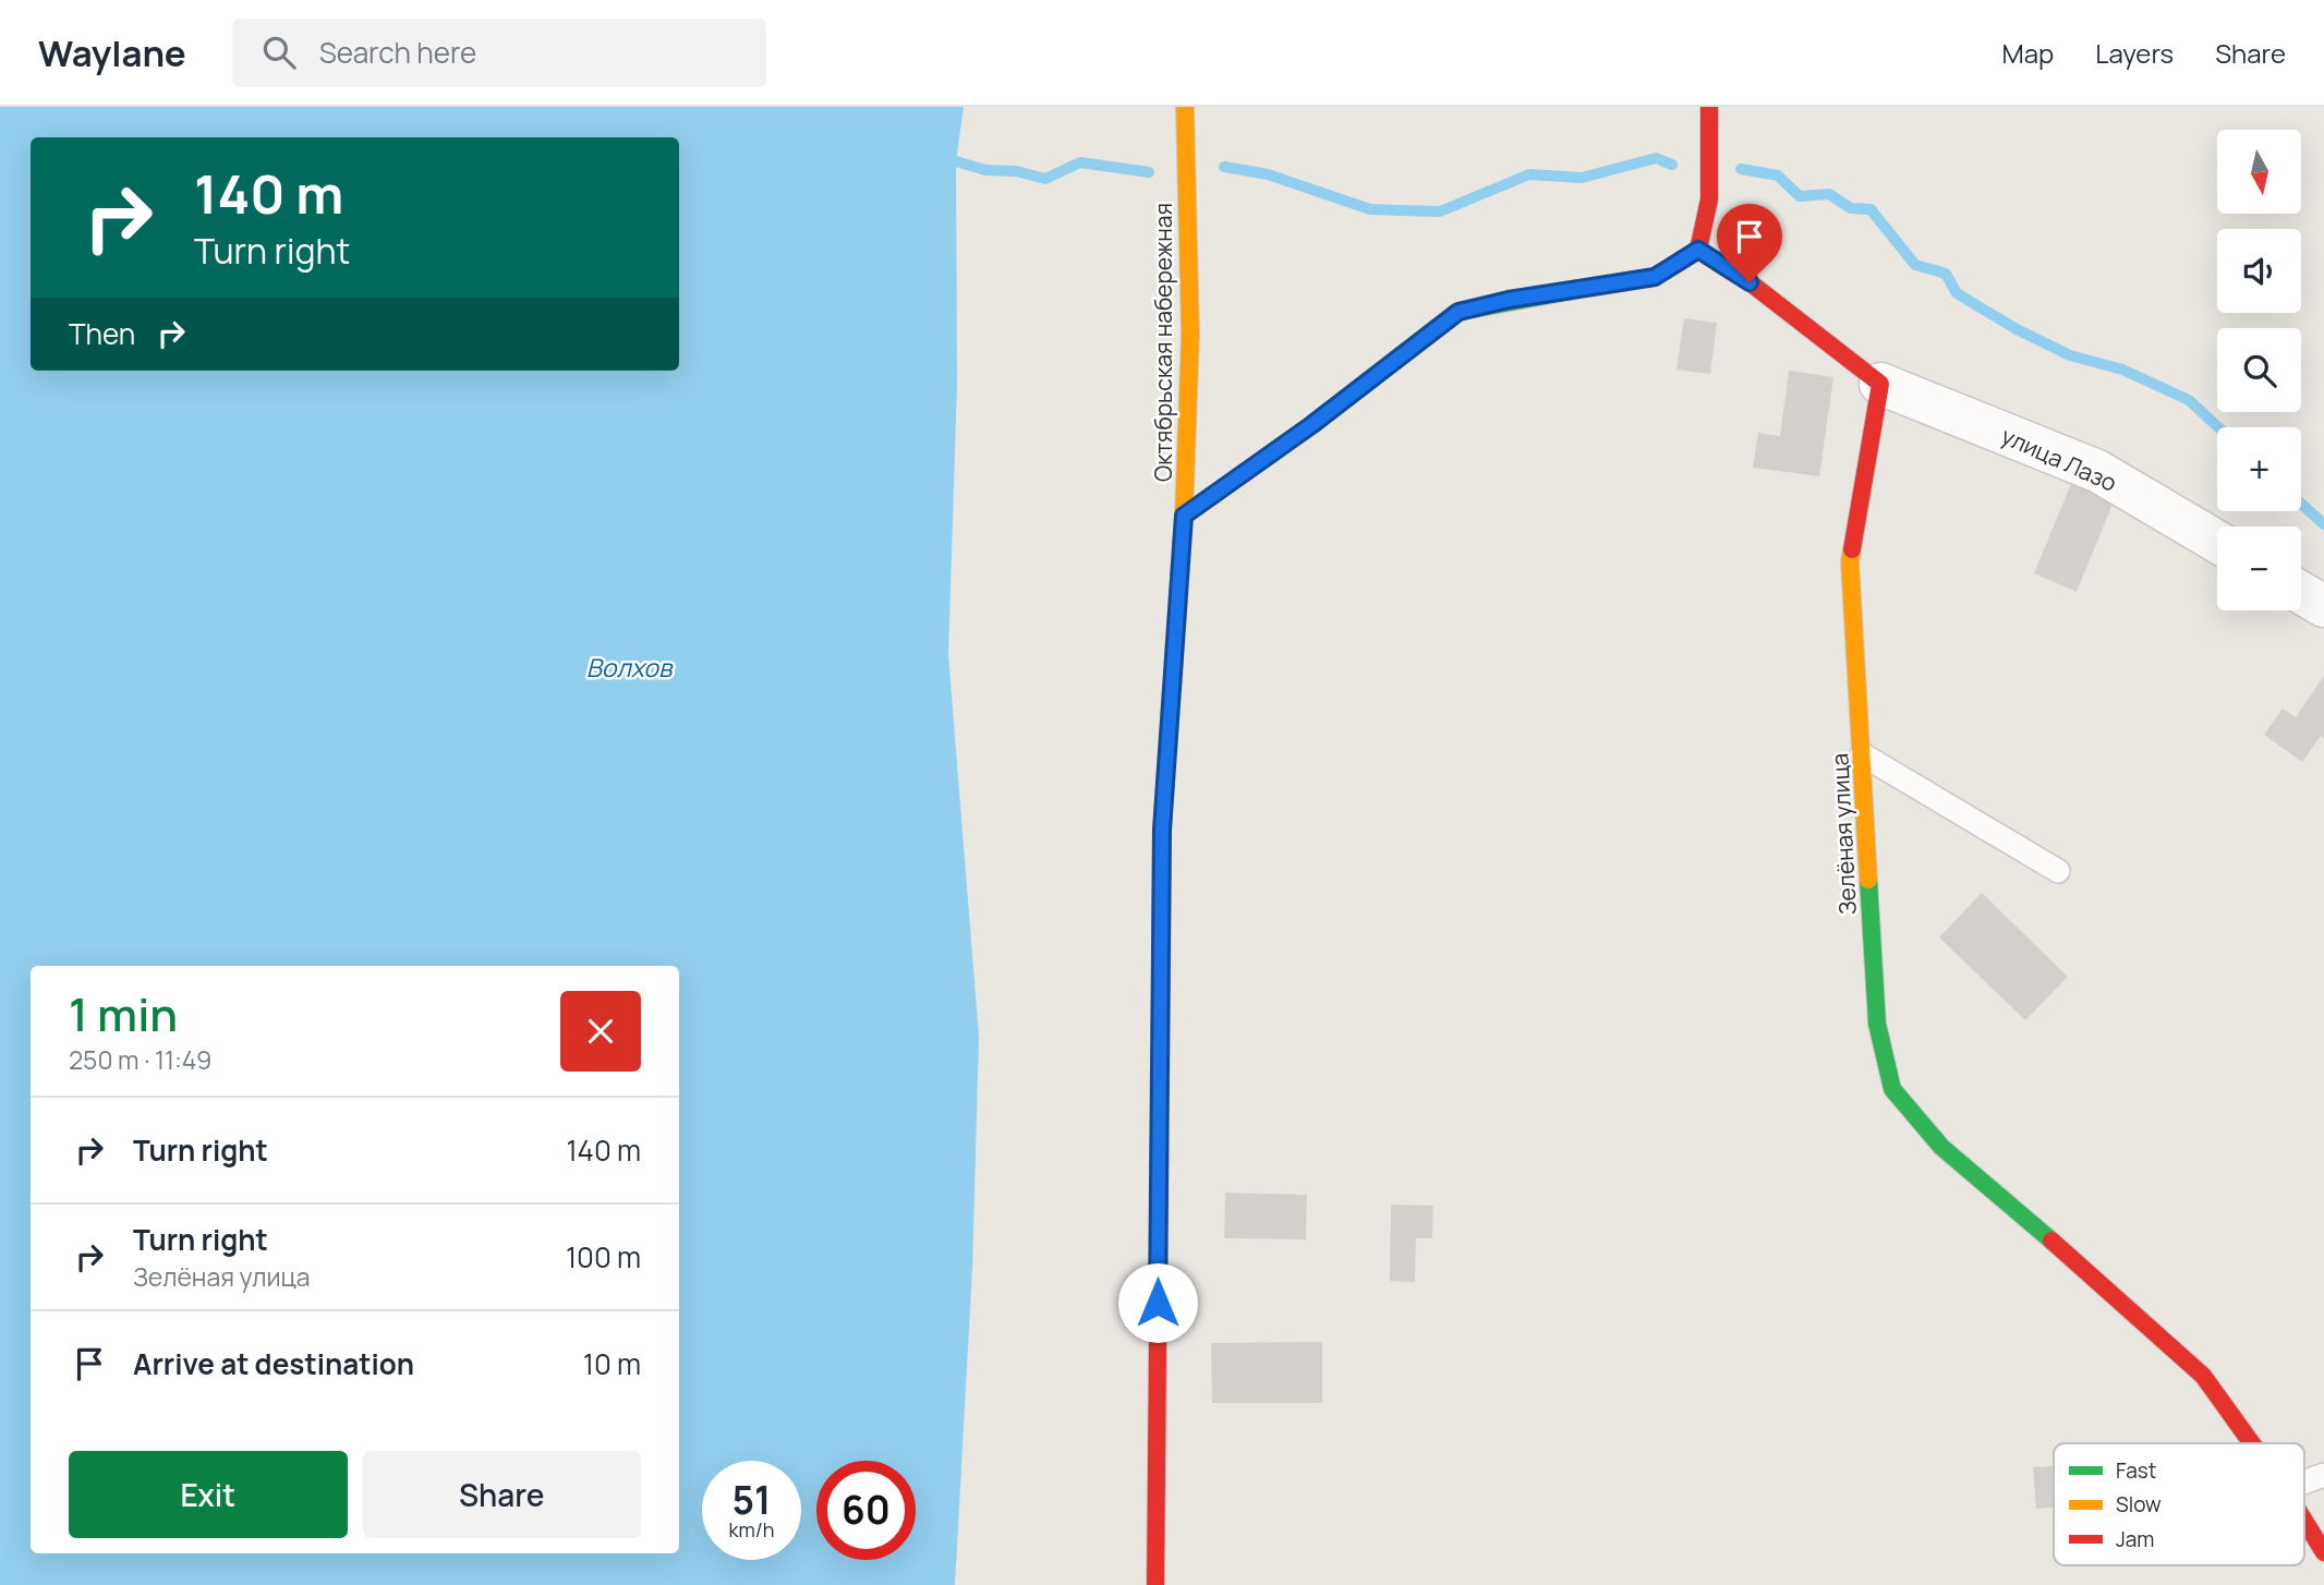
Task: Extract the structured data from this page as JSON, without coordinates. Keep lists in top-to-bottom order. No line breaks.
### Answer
{"streets":{"street":["Октябрьская набережная","улица Лазо","Зелёная улица"]},"crossings":[["улица Лазо","Зелёная улица"]],"water":["Волхов"],"legend":["Fast","Slow","Jam"],"north":"bottom","page":{"header":"Waylane","search":"Search here","nav":["Map","Layers","Share"],"map_buttons":["+","−"],"turn":["140 m","Turn right"],"then":"Then","heading":["1 min","250 m · 11:49"],"list":[{"name":"Turn right","value":"140 m"},{"name":"Turn right","note":"Зелёная улица","value":"100 m"},{"name":"Arrive at destination","value":"10 m"}],"buttons":["Exit","Share"],"speed":"51 km/h","limit":"60"}}
